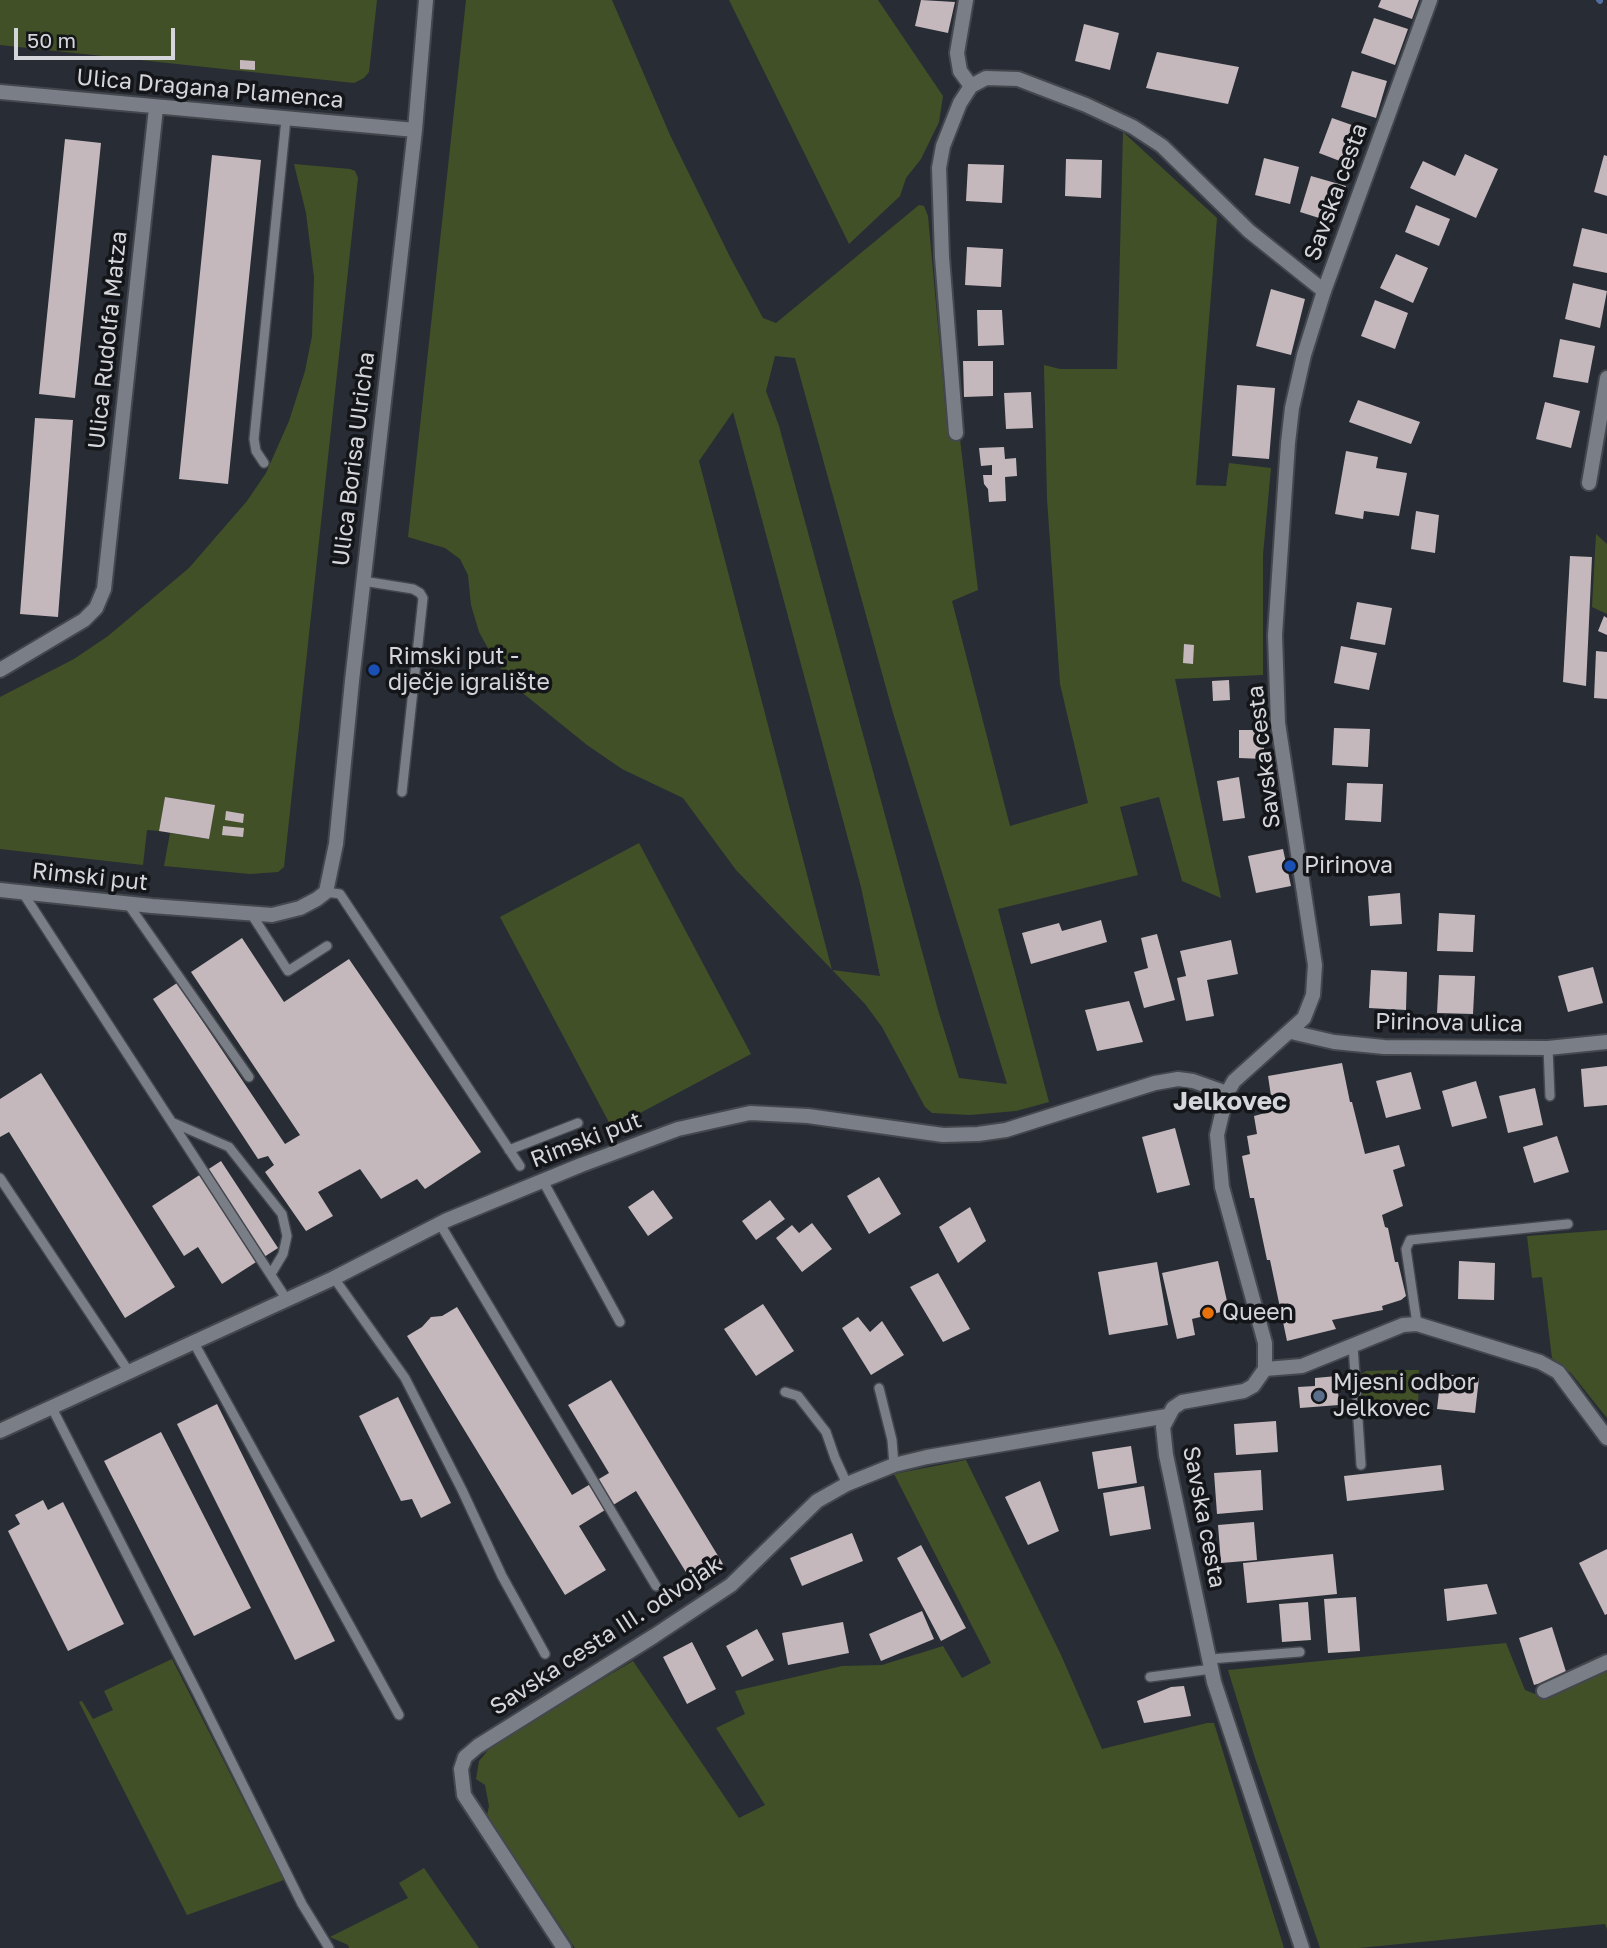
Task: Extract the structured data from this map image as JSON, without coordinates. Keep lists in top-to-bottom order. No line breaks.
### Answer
{"streets":{"street":["Ulica Dragana Plamenca","Savska cesta","Ulica Rudolfa Matza","Ulica Borisa Ulricha","Rimski put","Pirinova ulica","Savska cesta III. odvojak"]},"crossings":[["Ulica Dragana Plamenca","Ulica Rudolfa Matza"],["Ulica Dragana Plamenca","Ulica Borisa Ulricha"],["Savska cesta","Rimski put"],["Savska cesta","Pirinova ulica"],["Savska cesta","Savska cesta III. odvojak"],["Ulica Borisa Ulricha","Rimski put"]],"districts":["Jelkovec"],"places":["Rimski put - dječje igralište","Pirinova","Queen","Mjesni odbor Jelkovec"],"scale_bar":"50 m"}
